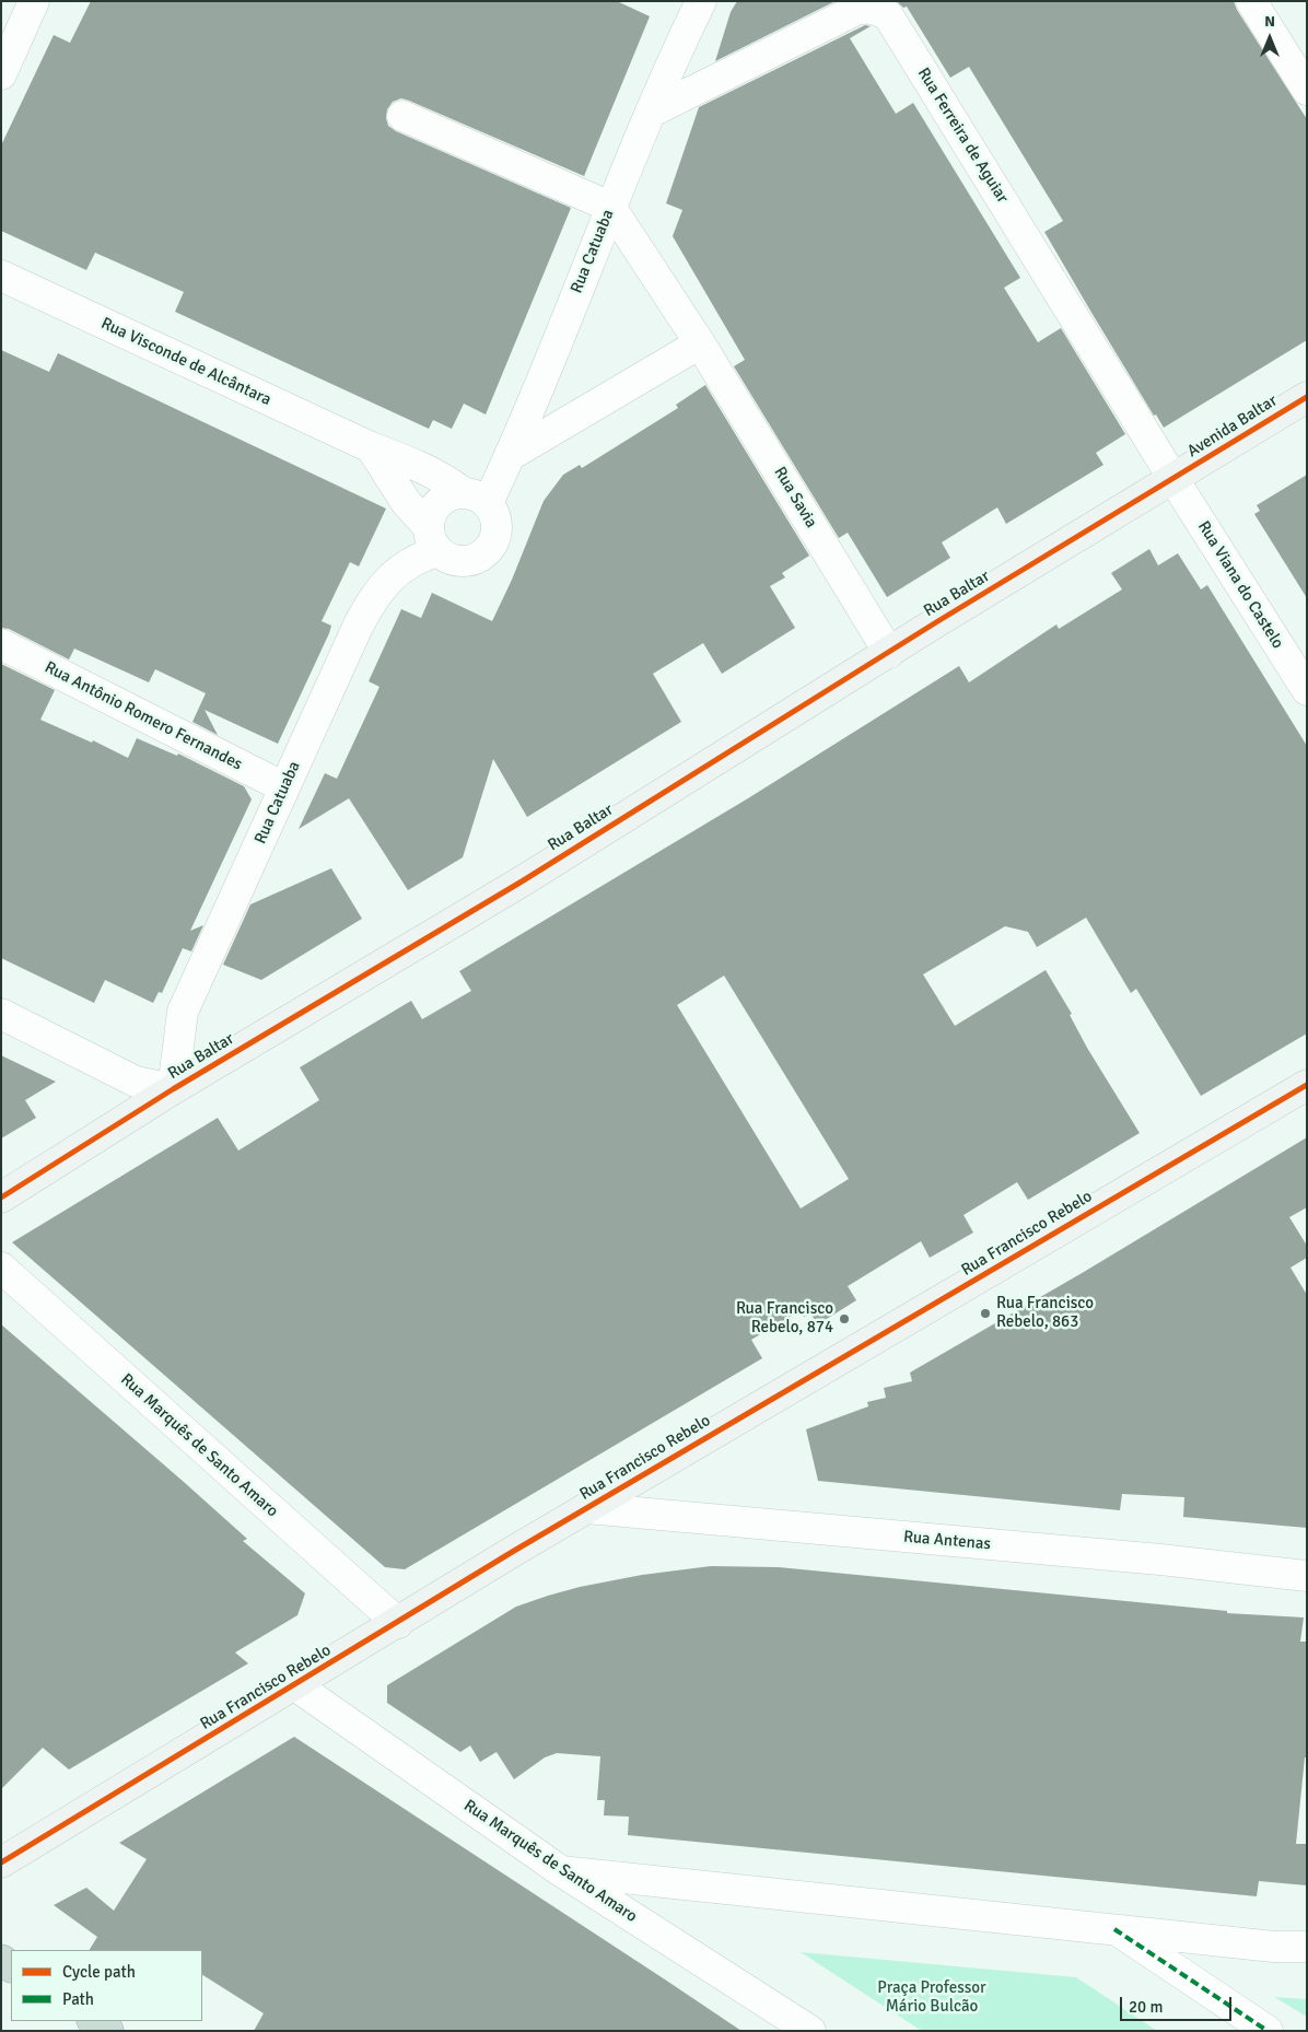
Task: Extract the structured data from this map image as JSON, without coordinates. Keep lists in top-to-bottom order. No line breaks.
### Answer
{"streets":{"street":["Rua Ferreira de Aguiar","Rua Catuaba","Rua Visconde de Alcântara","Avenida Baltar","Rua Savia","Rua Viana do Castelo","Rua Baltar","Rua Antônio Romero Fernandes","Rua Francisco Rebelo","Rua Marquês de Santo Amaro","Rua Antenas"]},"crossings":[["Rua Ferreira de Aguiar","Rua Catuaba"],["Rua Ferreira de Aguiar","Avenida Baltar"],["Rua Ferreira de Aguiar","Rua Viana do Castelo"],["Rua Ferreira de Aguiar","Rua Baltar"],["Rua Catuaba","Rua Visconde de Alcântara"],["Rua Catuaba","Rua Savia"],["Rua Catuaba","Rua Baltar"],["Rua Catuaba","Rua Antônio Romero Fernandes"],["Avenida Baltar","Rua Viana do Castelo"],["Avenida Baltar","Rua Baltar"],["Rua Savia","Rua Baltar"],["Rua Viana do Castelo","Rua Baltar"],["Rua Francisco Rebelo","Rua Marquês de Santo Amaro"],["Rua Francisco Rebelo","Rua Antenas"]],"parks":["Praça Professor Mário Bulcão"],"places":["Rua Francisco Rebelo, 863","Rua Francisco Rebelo, 874"],"legend":["Cycle path","Path"],"scale_bar":"20 m","north":"top"}
